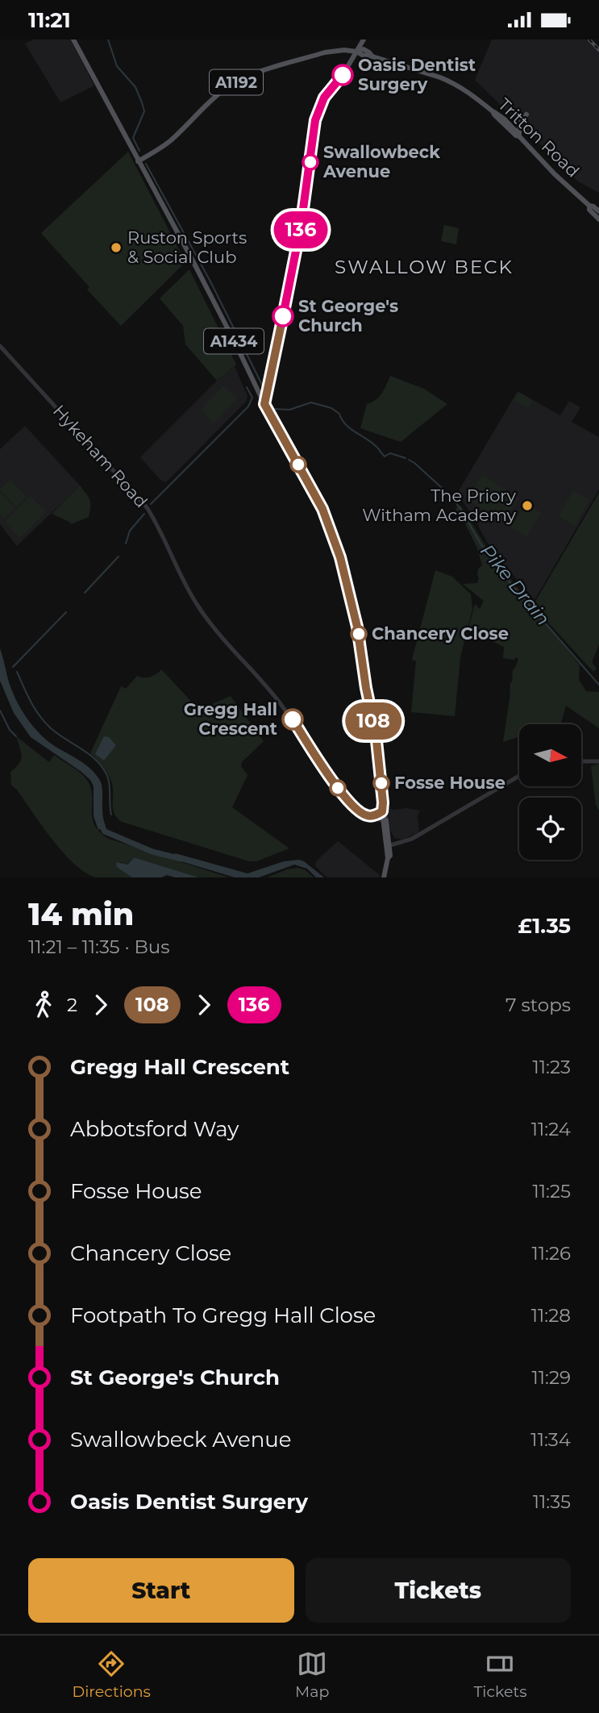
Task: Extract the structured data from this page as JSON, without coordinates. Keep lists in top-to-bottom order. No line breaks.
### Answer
{"streets":{"main road":["A1192","Tritton Road","A1434"],"street":["Hykeham Road"]},"crossings":[["Tritton Road","A1434"],["A1434","Hykeham Road"]],"districts":["SWALLOW BECK"],"water":["Pike Drain"],"places":["Oasis Dentist Surgery","Swallowbeck Avenue","Ruston Sports & Social Club","St George's Church","The Priory Witham Academy","Chancery Close","Gregg Hall Crescent","Fosse House"],"lines":["bus line 136","bus line 108"],"north":"right","page":{"status":"11:21","on_map":["108","136"],"heading":["14 min","11:21 – 11:35 · Bus","£1.35"],"legs":["2","108","136","7 stops"],"list":[{"name":"Gregg Hall Crescent","value":"11:23"},{"name":"Abbotsford Way","value":"11:24"},{"name":"Fosse House","value":"11:25"},{"name":"Chancery Close","value":"11:26"},{"name":"Footpath To Gregg Hall Close","value":"11:28"},{"name":"St George's Church","value":"11:29"},{"name":"Swallowbeck Avenue","value":"11:34"},{"name":"Oasis Dentist Surgery","value":"11:35"}],"buttons":["Start","Tickets"],"tabs":["Directions","Map","Tickets"]}}
